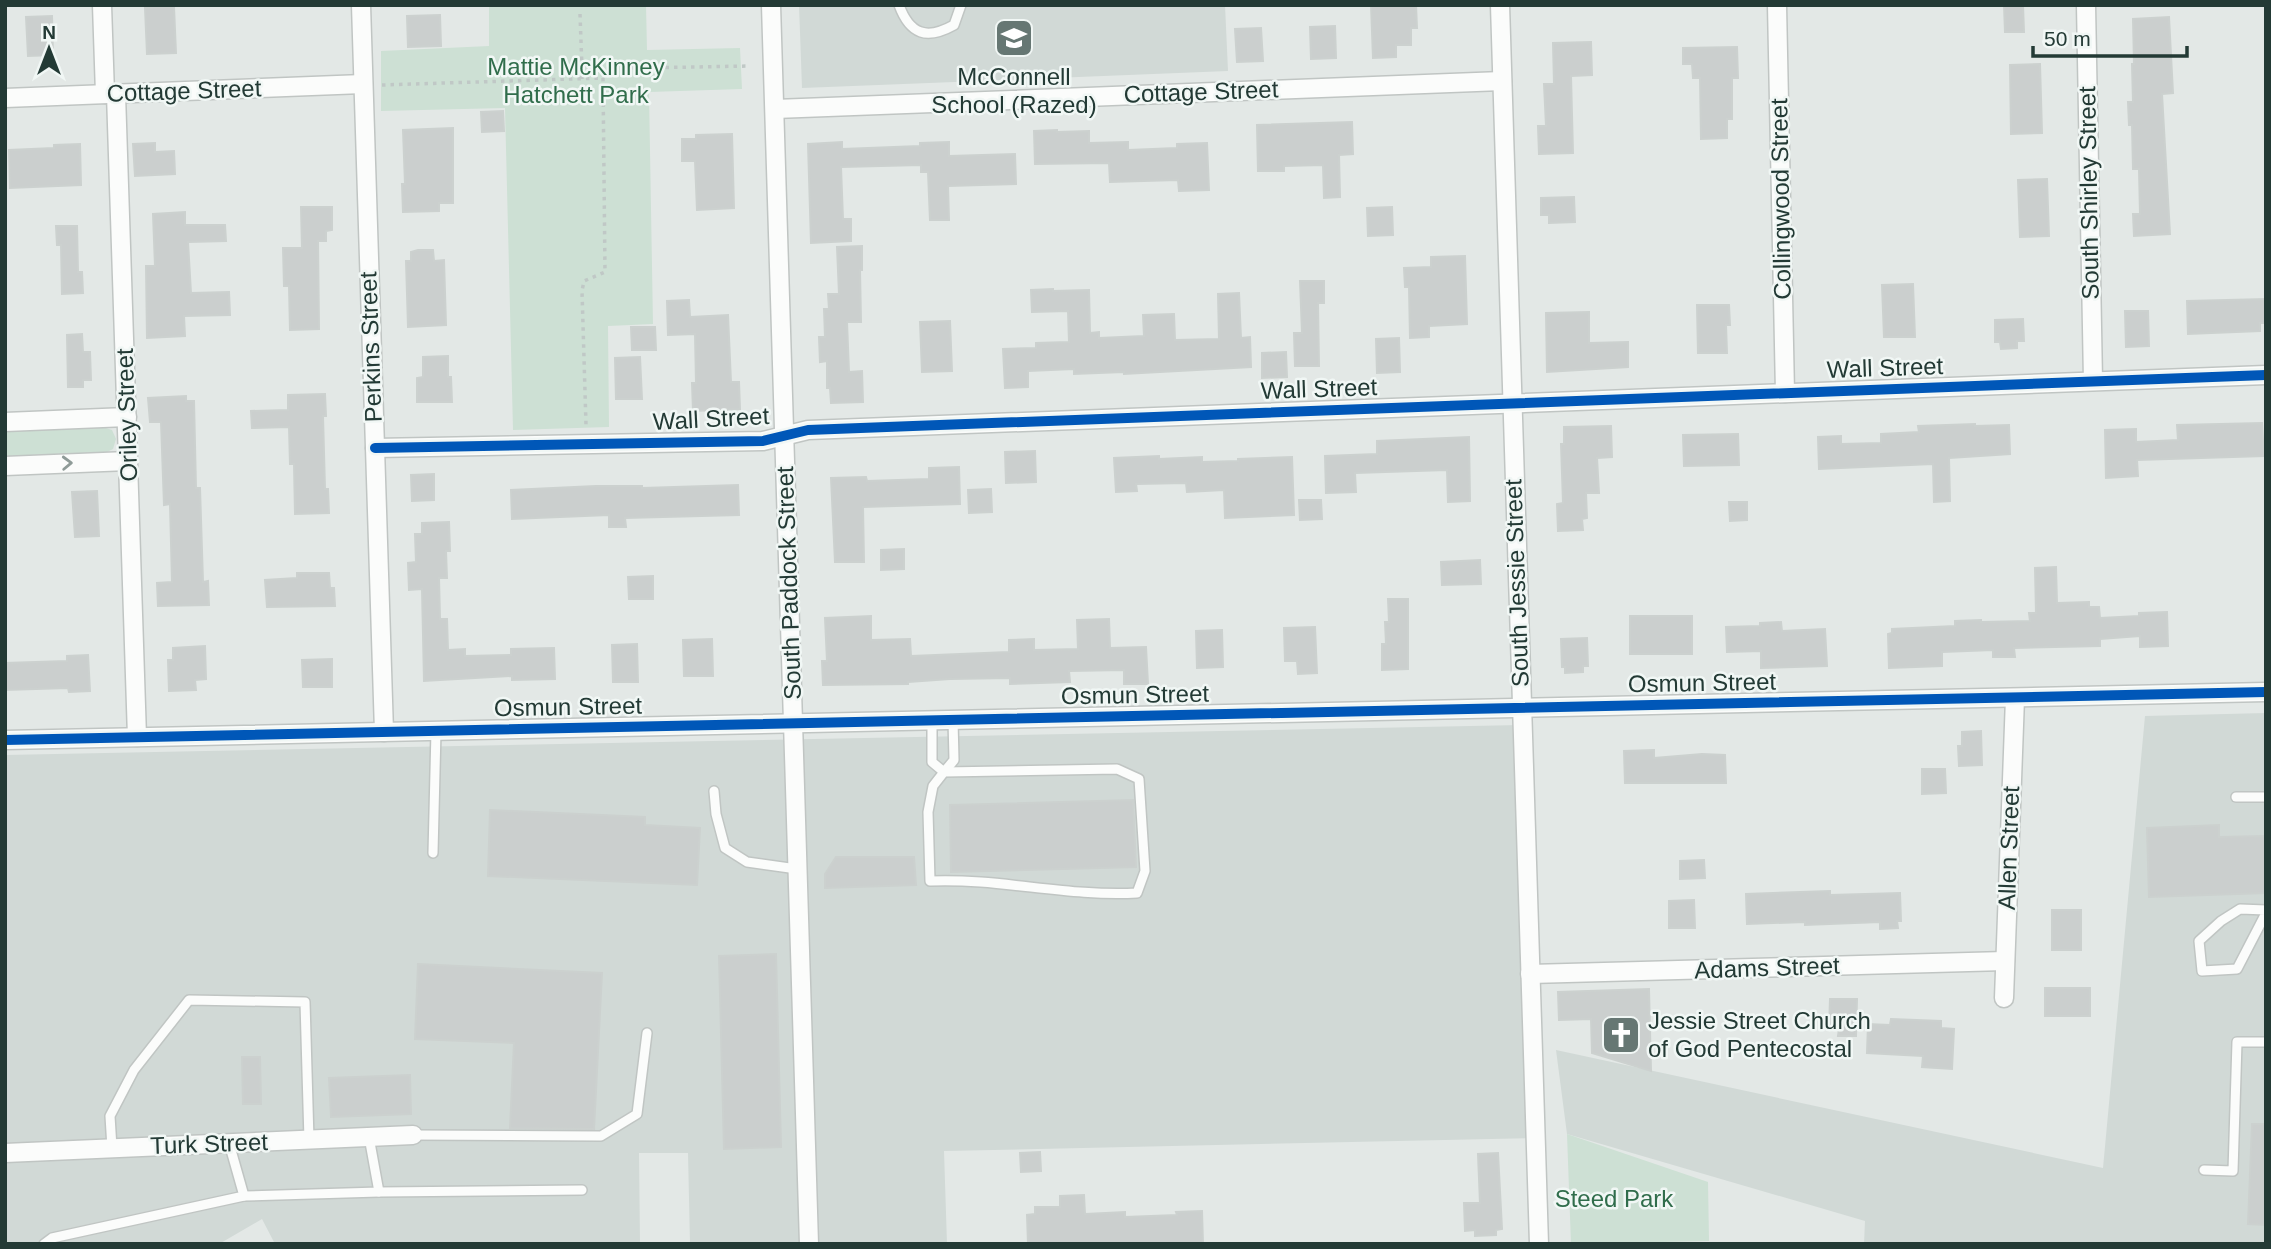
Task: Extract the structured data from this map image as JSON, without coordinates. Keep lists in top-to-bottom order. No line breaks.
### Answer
{"streets":{"street":["Cottage Street","South Shirley Street","Collingwood Street","Perkins Street","Wall Street","Oriley Street","South Paddock Street","South Jessie Street","Osmun Street","Allen Street","Adams Street","Turk Street"]},"crossings":[["Cottage Street","Perkins Street"],["Cottage Street","Oriley Street"],["Cottage Street","South Paddock Street"],["Cottage Street","South Jessie Street"],["South Shirley Street","Wall Street"],["Collingwood Street","Wall Street"],["Perkins Street","Wall Street"],["Perkins Street","Osmun Street"],["Wall Street","South Paddock Street"],["Wall Street","South Jessie Street"],["Oriley Street","Osmun Street"],["South Paddock Street","Osmun Street"],["South Jessie Street","Osmun Street"],["South Jessie Street","Adams Street"],["Osmun Street","Allen Street"],["Allen Street","Adams Street"]],"parks":["Mattie McKinney Hatchett Park","Steed Park"],"places":{"school or university":["McConnell School (Razed)"],"church":["Jessie Street Church of God Pentecostal"]},"scale_bar":"50 m","north":"top"}
